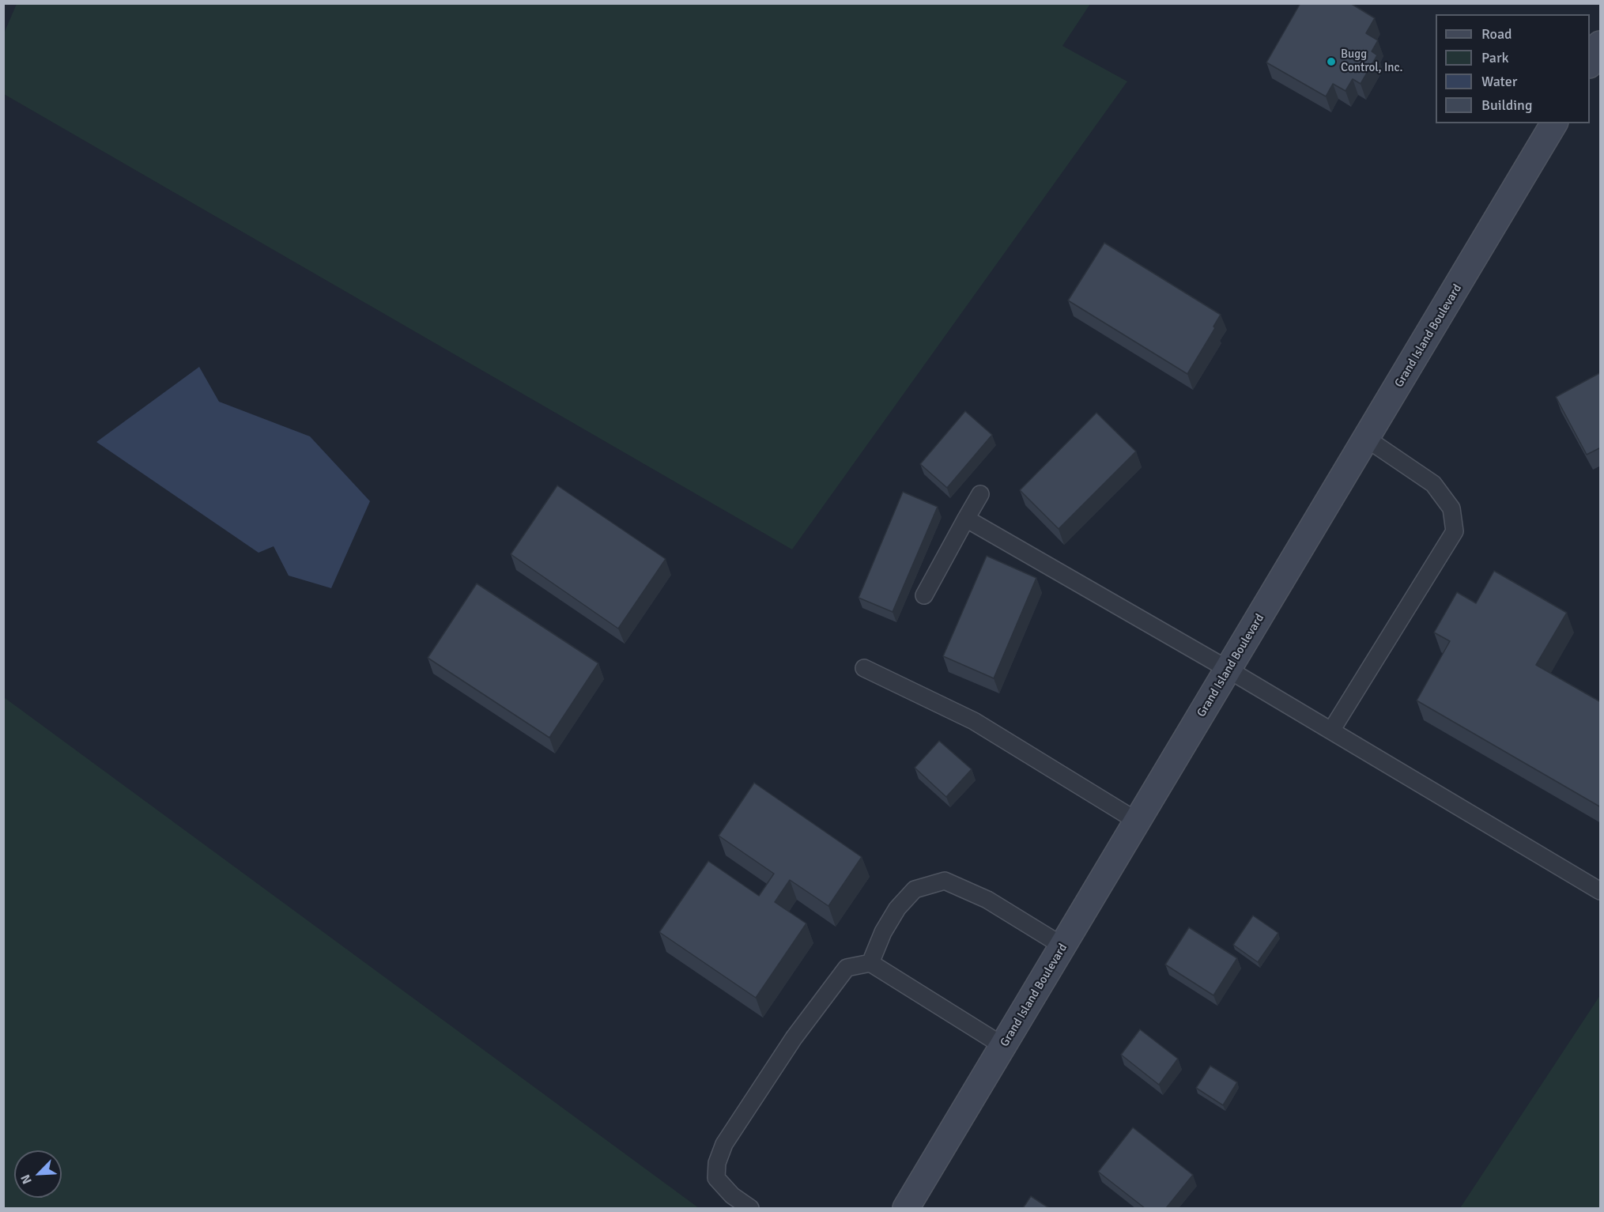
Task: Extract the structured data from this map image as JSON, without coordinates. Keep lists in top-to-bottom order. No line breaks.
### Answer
{"streets":{"main road":["Grand Island Boulevard"]},"places":["Bugg Control, Inc."],"legend":["Road","Park","Water","Building"],"north":"bottom left"}
